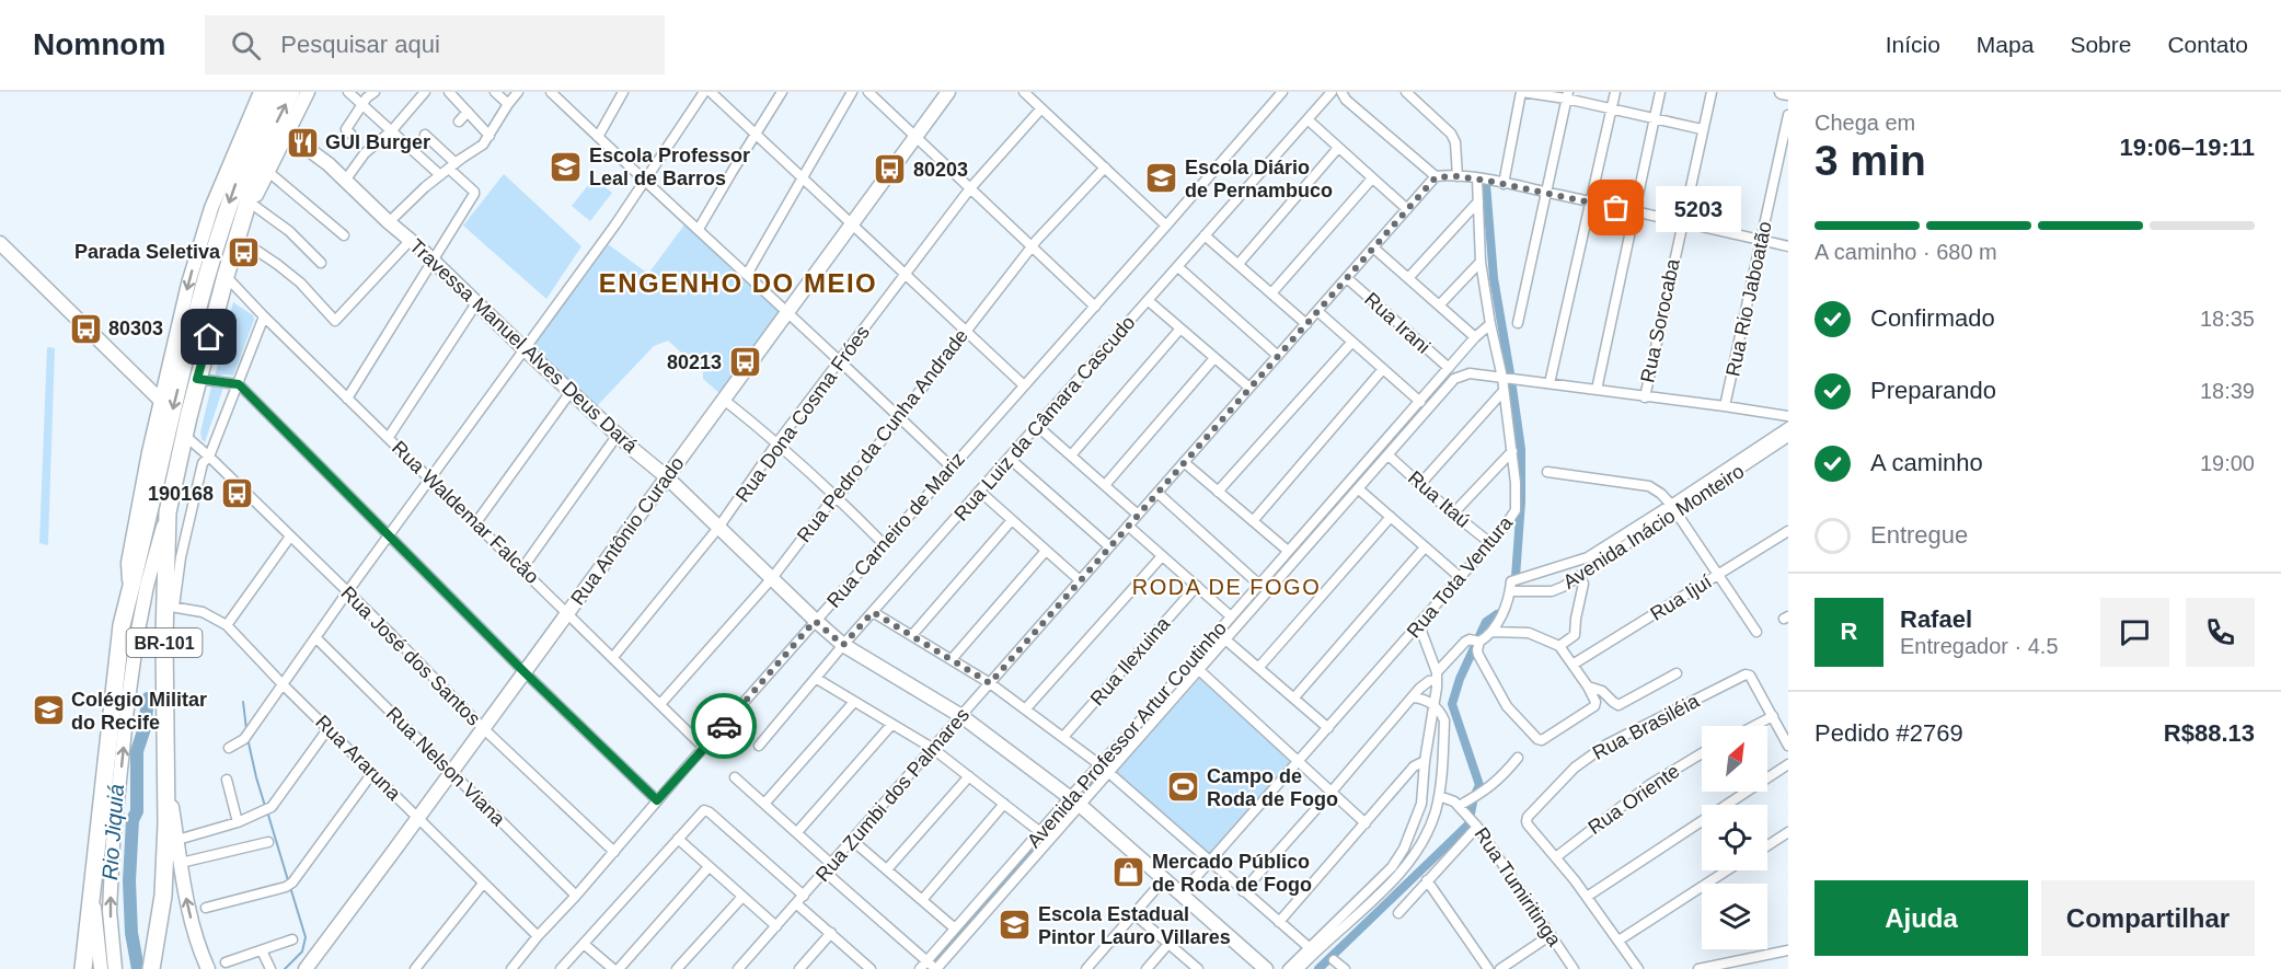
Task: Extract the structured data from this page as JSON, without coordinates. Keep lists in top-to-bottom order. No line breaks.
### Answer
{"streets":{"highway":["BR-101"],"street":["Rua Rio Jaboatão","Rua Sorocaba","Rua Irani","Travessa Manuel Alves Deus Dará","Rua Dona Cosma Fróes","Rua Luiz da Câmara Cascudo","Rua Pedro da Cunha Andrade","Rua Itaú","Rua Waldemar Falcão","Avenida Inácio Monteiro","Rua Carneiro de Mariz","Rua Antônio Curado","Rua Tota Ventura","Rua Ijuí","Rua José dos Santos","Rua Ilexuina","Rua Brasiléia","Avenida Professor Artur Coutinho","Rua Araruna","Rua Nelson Viana","Rua Zumbi dos Palmares","Rua Oriente","Rua Tumiritinga"]},"crossings":[["Rua Irani","Avenida Professor Artur Coutinho"],["Rua Irani","Rua Zumbi dos Palmares"],["Travessa Manuel Alves Deus Dará","Rua Dona Cosma Fróes"],["Travessa Manuel Alves Deus Dará","Rua Luiz da Câmara Cascudo"],["Travessa Manuel Alves Deus Dará","Rua Pedro da Cunha Andrade"],["Travessa Manuel Alves Deus Dará","Rua Carneiro de Mariz"],["Travessa Manuel Alves Deus Dará","Rua Antônio Curado"],["Travessa Manuel Alves Deus Dará","Rua Tota Ventura"],["Travessa Manuel Alves Deus Dará","Avenida Professor Artur Coutinho"],["Travessa Manuel Alves Deus Dará","Rua Zumbi dos Palmares"],["Rua Dona Cosma Fróes","Rua Waldemar Falcão"],["Rua Pedro da Cunha Andrade","Rua Waldemar Falcão"],["Rua Itaú","Rua Tota Ventura"],["Rua Itaú","Avenida Professor Artur Coutinho"],["Rua Waldemar Falcão","Rua Carneiro de Mariz"],["Rua Waldemar Falcão","Rua Antônio Curado"],["Rua Waldemar Falcão","BR-101"],["Rua Carneiro de Mariz","Rua José dos Santos"],["Rua Carneiro de Mariz","Rua Araruna"],["Rua Carneiro de Mariz","Rua Nelson Viana"],["Rua Antônio Curado","Rua José dos Santos"],["Rua Antônio Curado","Rua Araruna"],["Rua Antônio Curado","Rua Nelson Viana"],["Rua Tota Ventura","Avenida Professor Artur Coutinho"],["BR-101","Rua José dos Santos"],["BR-101","Rua Araruna"],["Rua Brasiléia","Rua Oriente"]],"districts":["ENGENHO DO MEIO","RODA DE FOGO"],"water":["Rio Jiquiá"],"places":{"restaurant":["GUI Burger"],"school or university":["Escola Professor Leal de Barros","Escola Diário de Pernambuco","Colégio Militar do Recife","Escola Estadual Pintor Lauro Villares"],"bus stop":["80203","Parada Seletiva","80303","80213","190168"],"other":["5203"],"sports":["Campo de Roda de Fogo"],"shop":["Mercado Público de Roda de Fogo"]},"north":"top right","page":{"header":"Nomnom","search":"Pesquisar aqui","nav":["Início","Mapa","Sobre","Contato"],"heading":["3 min","Chega em","19:06–19:11"],"panel":["Rafael","Entregador · 4.5","Pedido #2769","R$88.13"],"bubble":"5203","bar":"A caminho · 680 m","list":[["Confirmado","18:35"],["Preparando","18:39"],["A caminho","19:00"],"Entregue"],"round":"R","buttons":["Ajuda","Compartilhar"]}}
